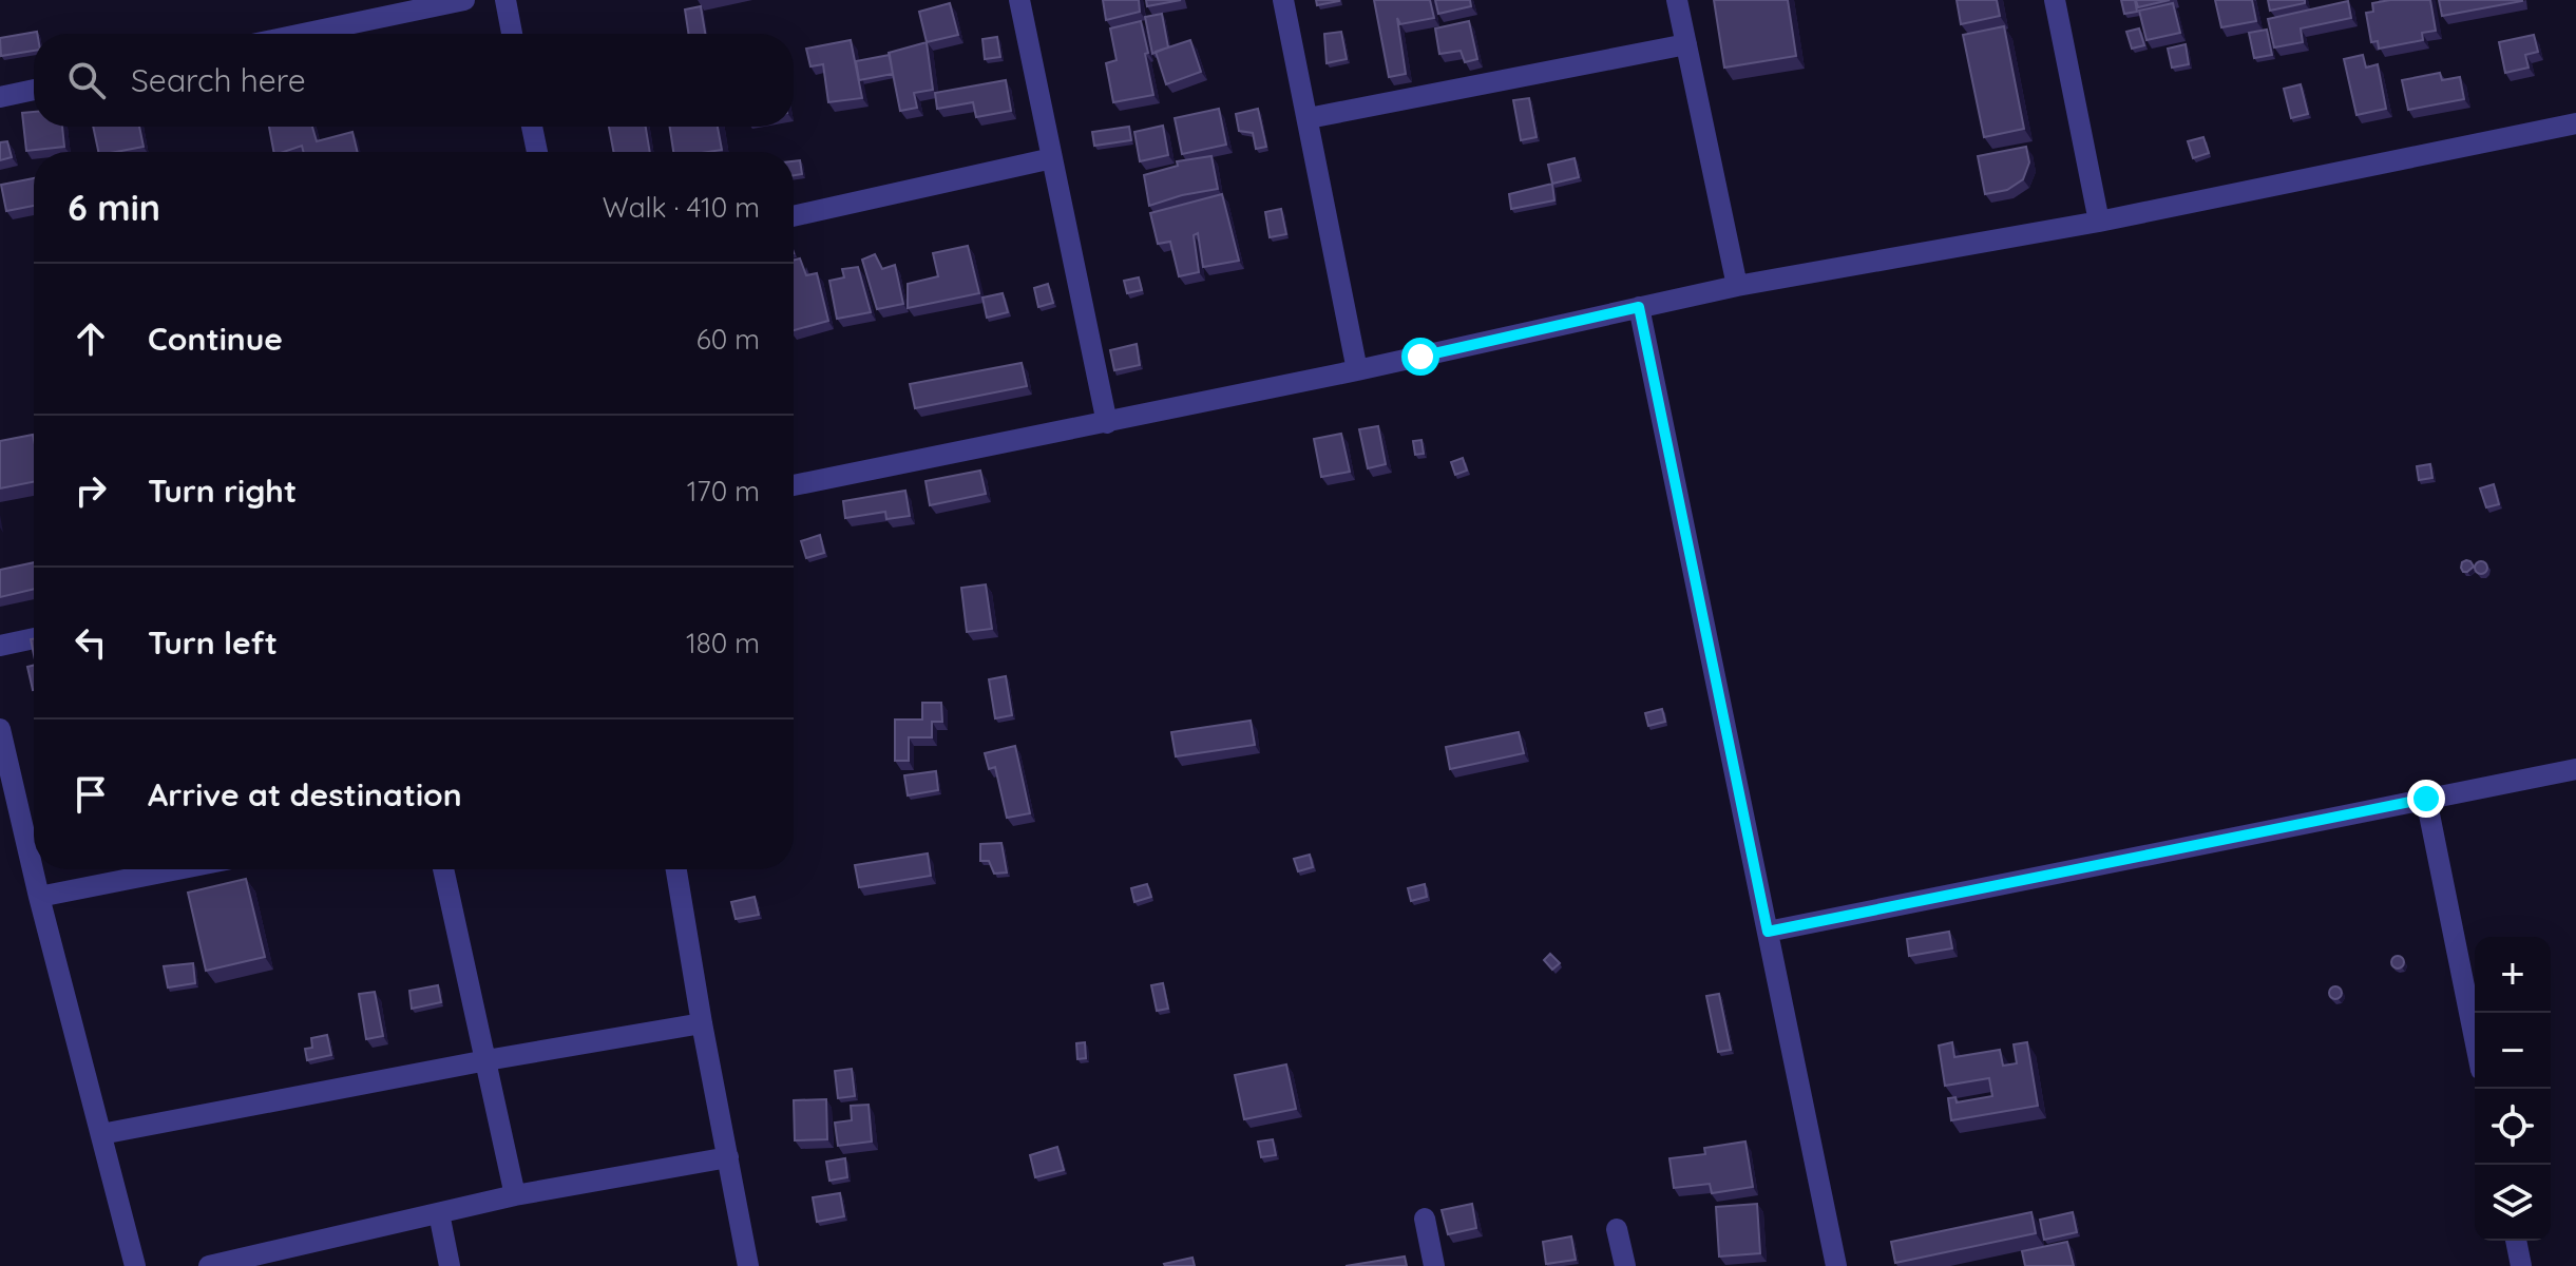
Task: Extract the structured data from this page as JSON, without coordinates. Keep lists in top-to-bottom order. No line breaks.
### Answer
{"page":{"search":"Search here","heading":["6 min","Walk · 410 m"],"list":[["Continue","60 m"],["Turn right","170 m"],["Turn left","180 m"],"Arrive at destination"],"map_buttons":["+","−"]}}
